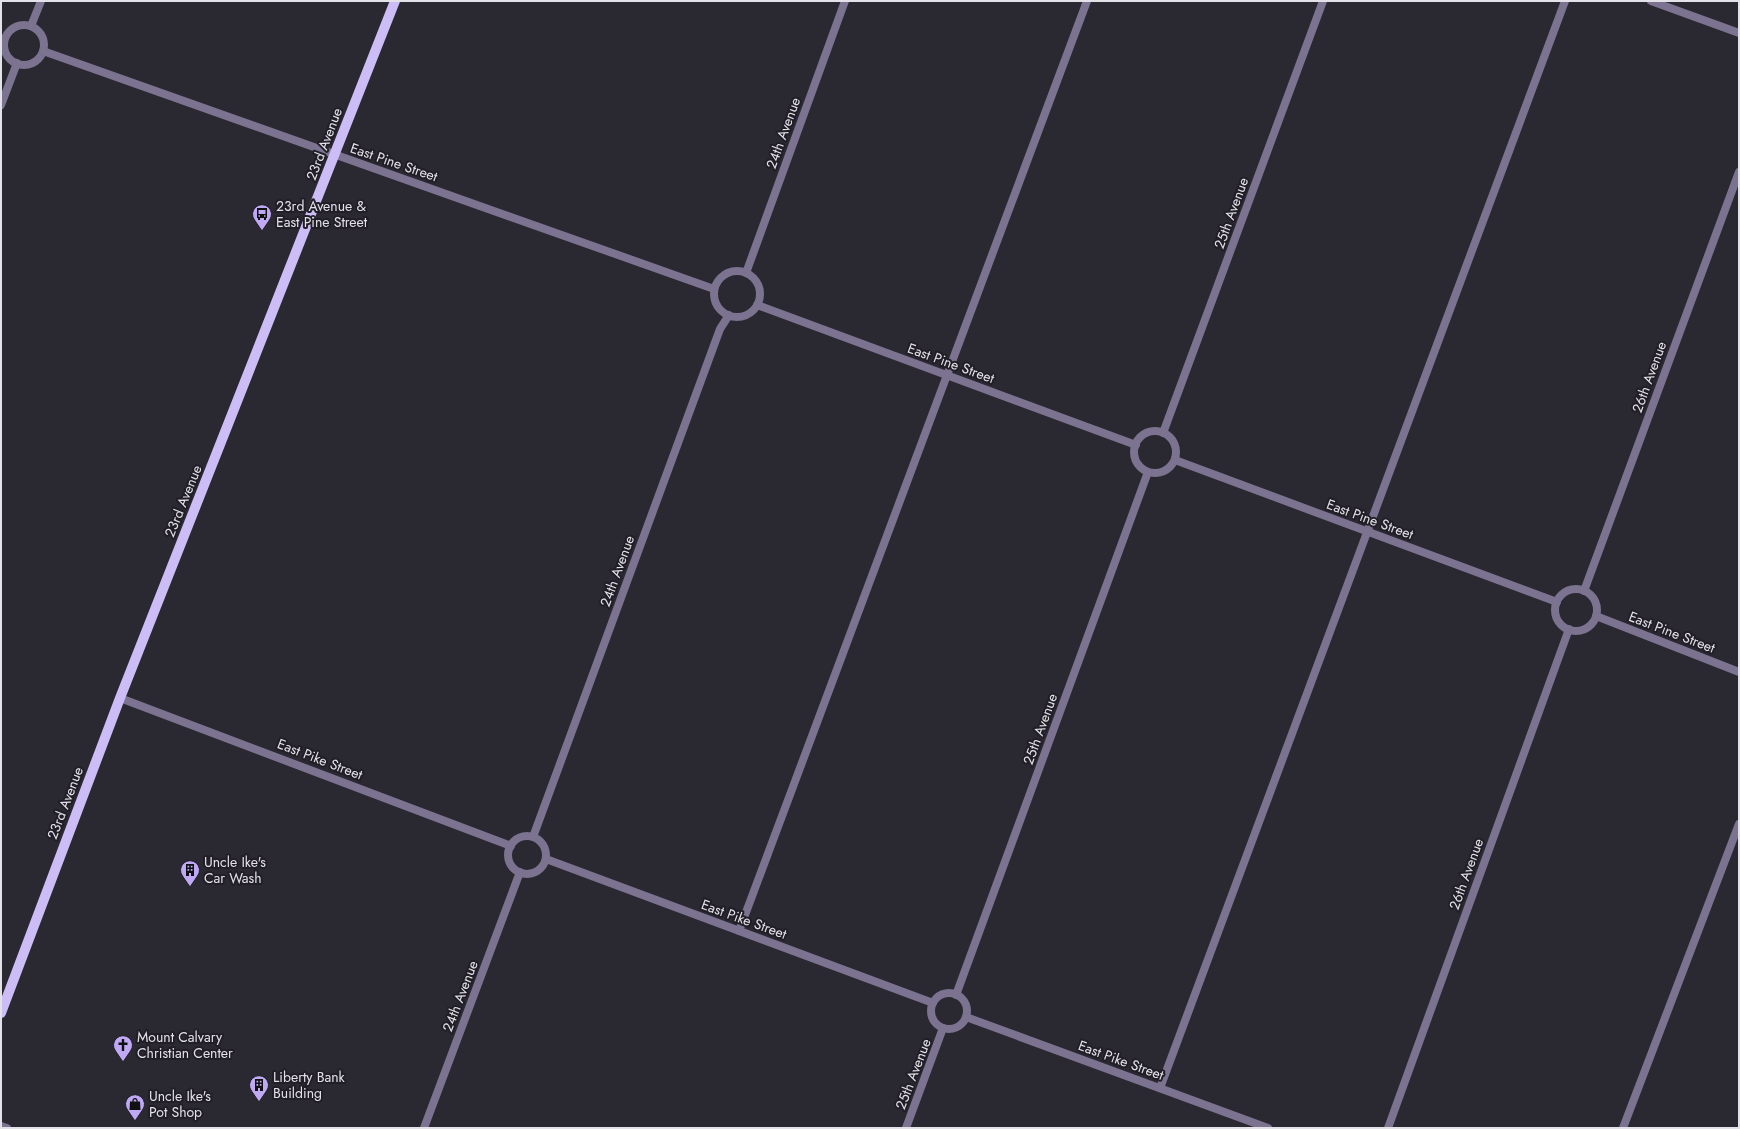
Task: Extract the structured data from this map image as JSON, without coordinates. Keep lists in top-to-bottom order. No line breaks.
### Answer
{"streets":{"main road":["23rd Avenue"],"street":["24th Avenue","East Pine Street","25th Avenue","26th Avenue","East Pike Street"]},"crossings":[["24th Avenue","East Pine Street"],["24th Avenue","East Pike Street"],["23rd Avenue","East Pine Street"],["23rd Avenue","East Pike Street"],["East Pine Street","25th Avenue"],["East Pine Street","26th Avenue"],["25th Avenue","East Pike Street"]],"places":{"bus stop":["23rd Avenue & East Pine Street"],"building":["Uncle Ike's Car Wash","Liberty Bank Building"],"church":["Mount Calvary Christian Center"],"shop":["Uncle Ike's Pot Shop"]}}
